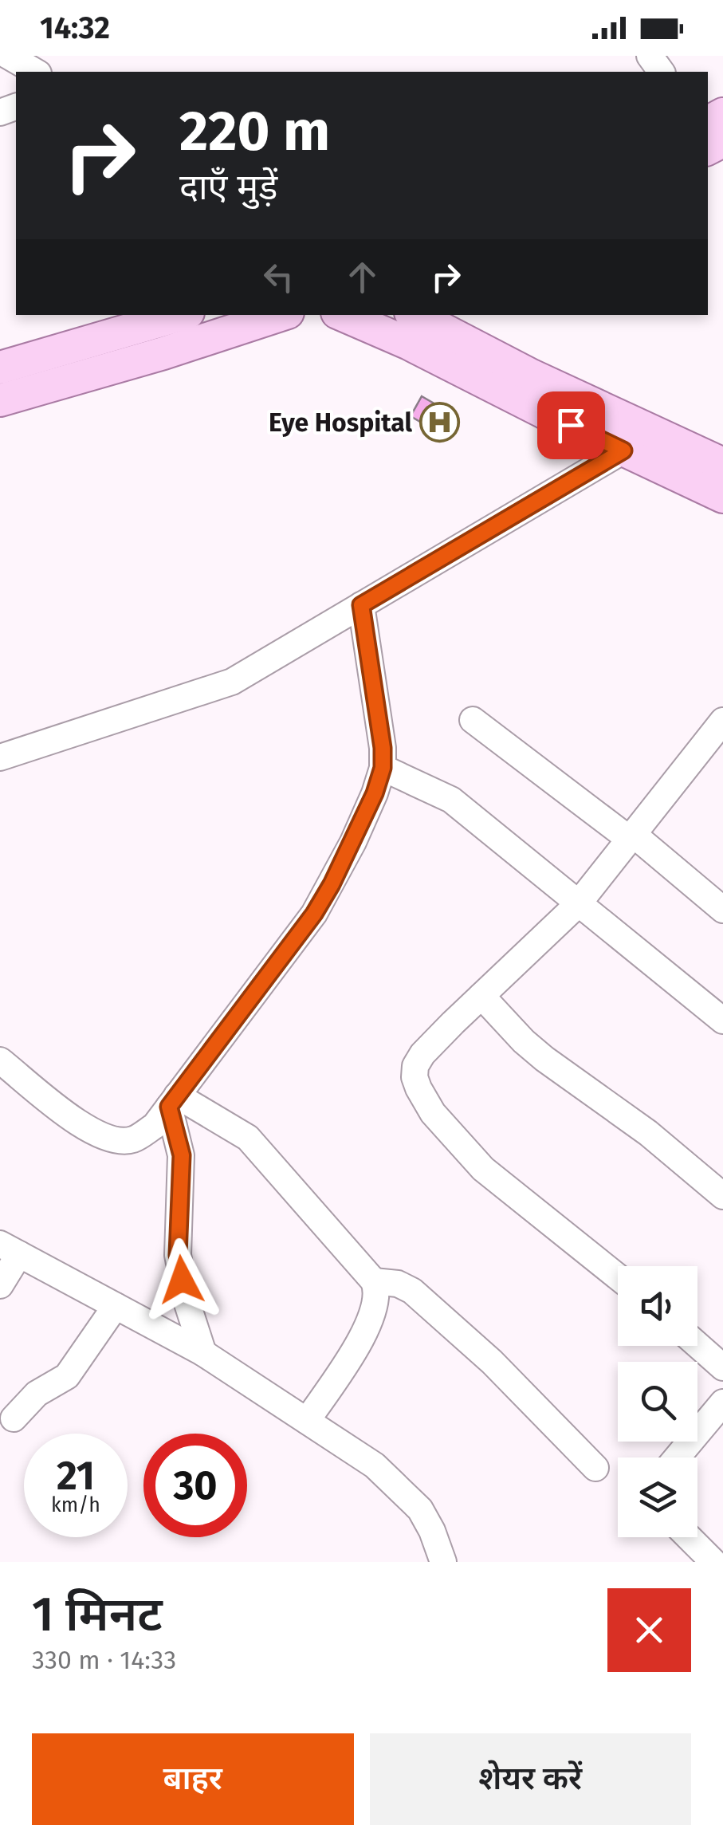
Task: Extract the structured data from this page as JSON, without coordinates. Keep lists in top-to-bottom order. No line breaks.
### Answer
{"places":{"hospital":["Eye Hospital"]},"page":{"status":"14:32","turn":["220 m","दाएँ मुड़ें"],"speed":"21 km/h","limit":"30","heading":["1 मिनट","330 m · 14:33"],"buttons":["बाहर","शेयर करें"]}}
